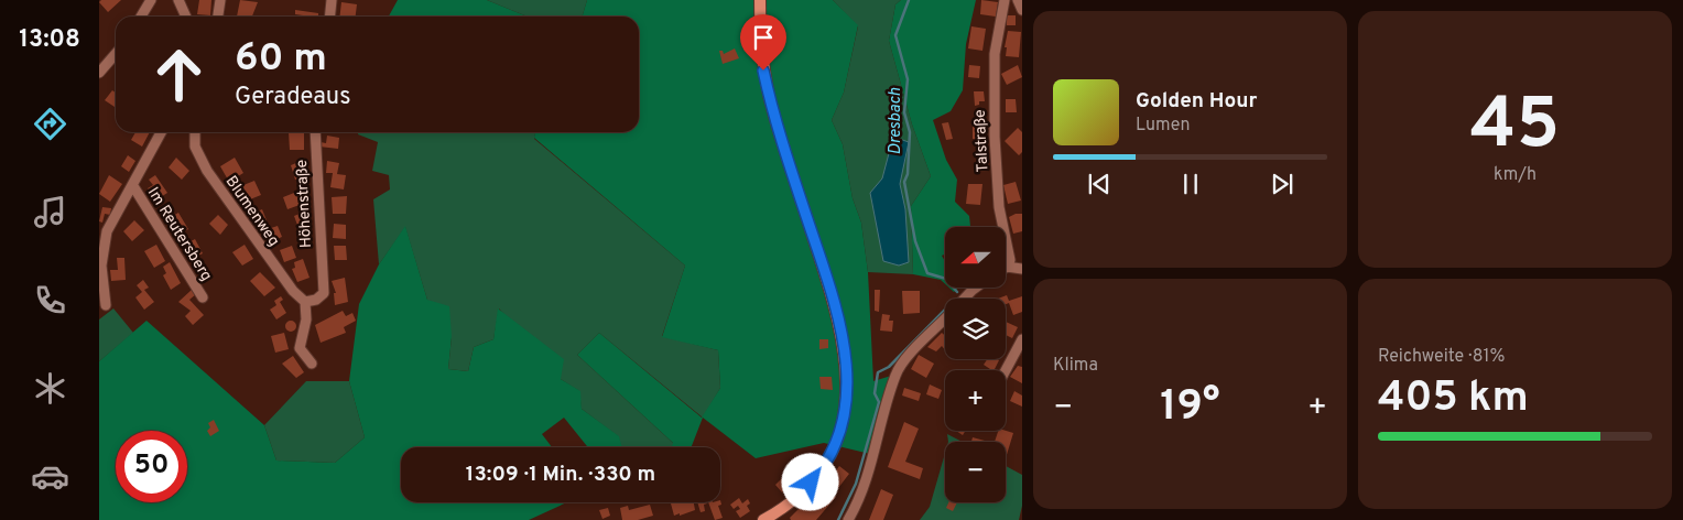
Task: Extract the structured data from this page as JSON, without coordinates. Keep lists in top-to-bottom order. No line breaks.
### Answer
{"streets":{"street":["Talstraße","Höhenstraße","Blumenweg","Im Reutersberg"]},"crossings":[["Höhenstraße","Blumenweg"]],"water":["Dresbach"],"north":"left","page":{"tabs":"13:08","tile":[["45","km/h"],"Klima",["Reichweite · 81%","405 km"]],"turn":["60 m","Geradeaus"],"song":["Golden Hour","Lumen"],"map_buttons":["+","−"],"heat":["−","19°","+"],"limit":"50","trip":"13:09 · 1 Min. · 330 m"}}
